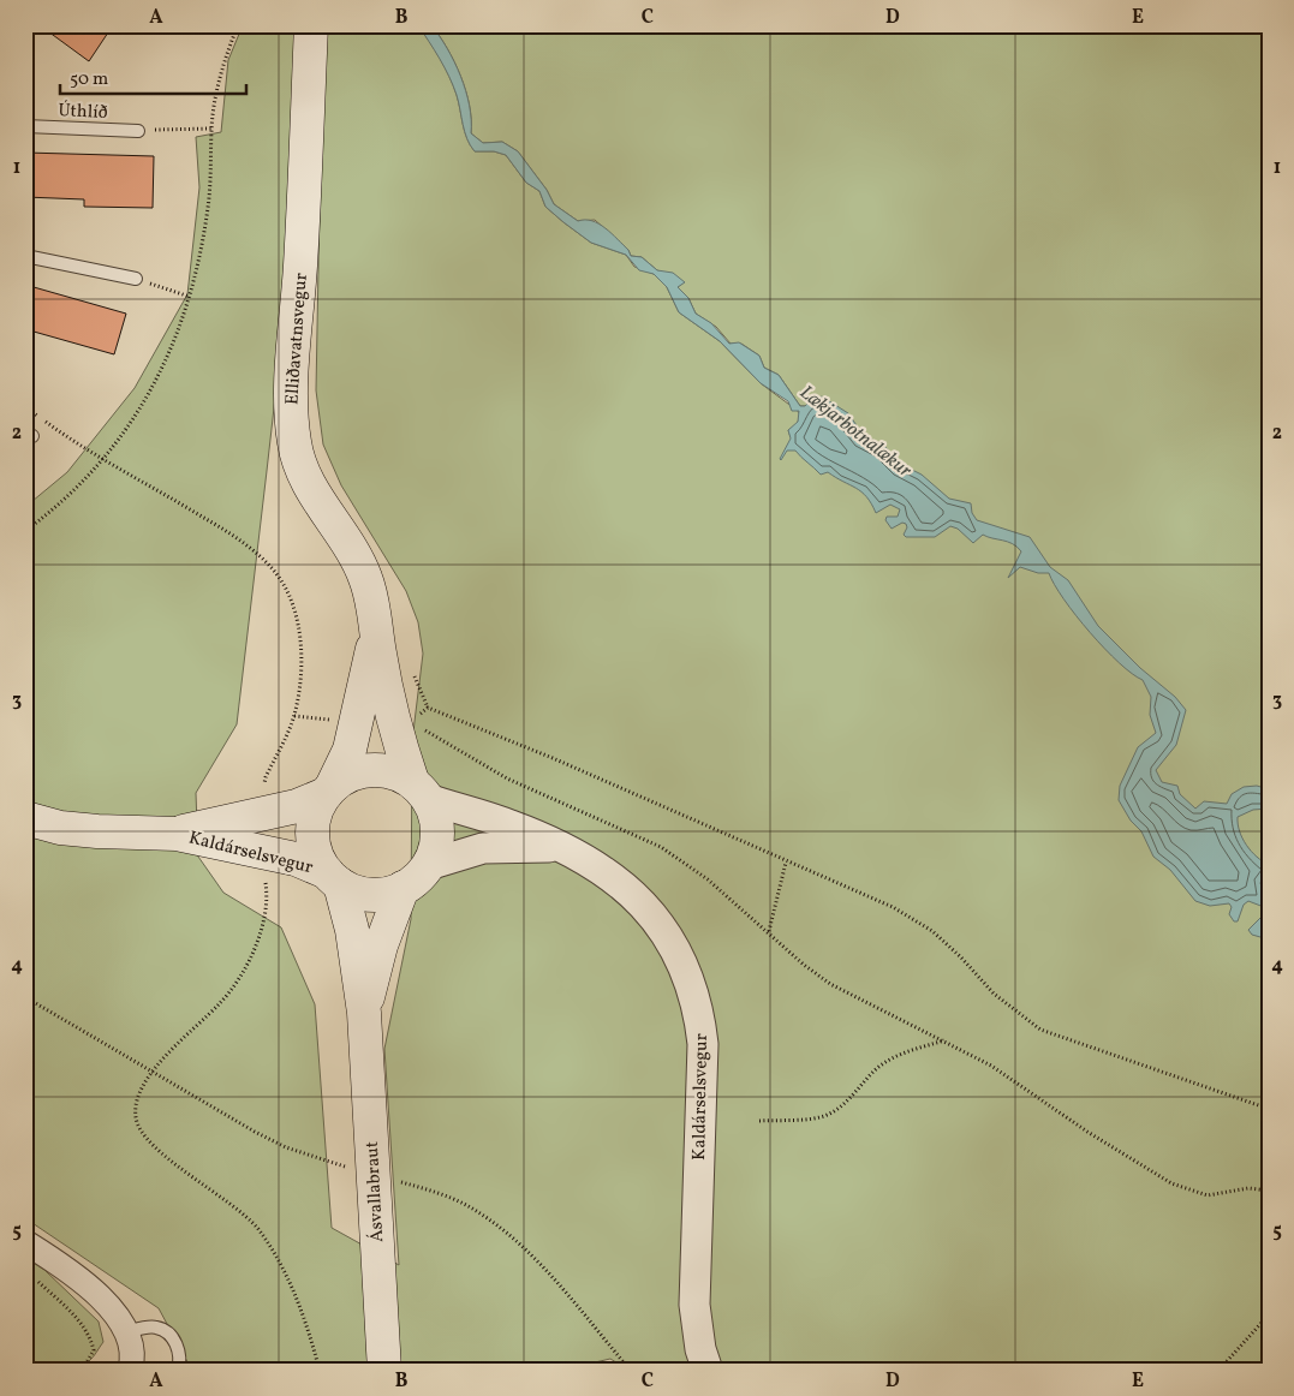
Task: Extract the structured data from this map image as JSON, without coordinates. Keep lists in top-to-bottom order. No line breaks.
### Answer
{"streets":{"main road":["Elliðavatnsvegur","Kaldárselsvegur","Ásvallabraut"],"lane":["Úthlíð"]},"crossings":[["Elliðavatnsvegur","Kaldárselsvegur"],["Elliðavatnsvegur","Ásvallabraut"],["Kaldárselsvegur","Ásvallabraut"]],"water":["Lækjarbotnalækur"],"scale_bar":"50 m","grid":{"columns":["A","B","C","D","E"],"rows":["1","2","3","4","5"]}}
